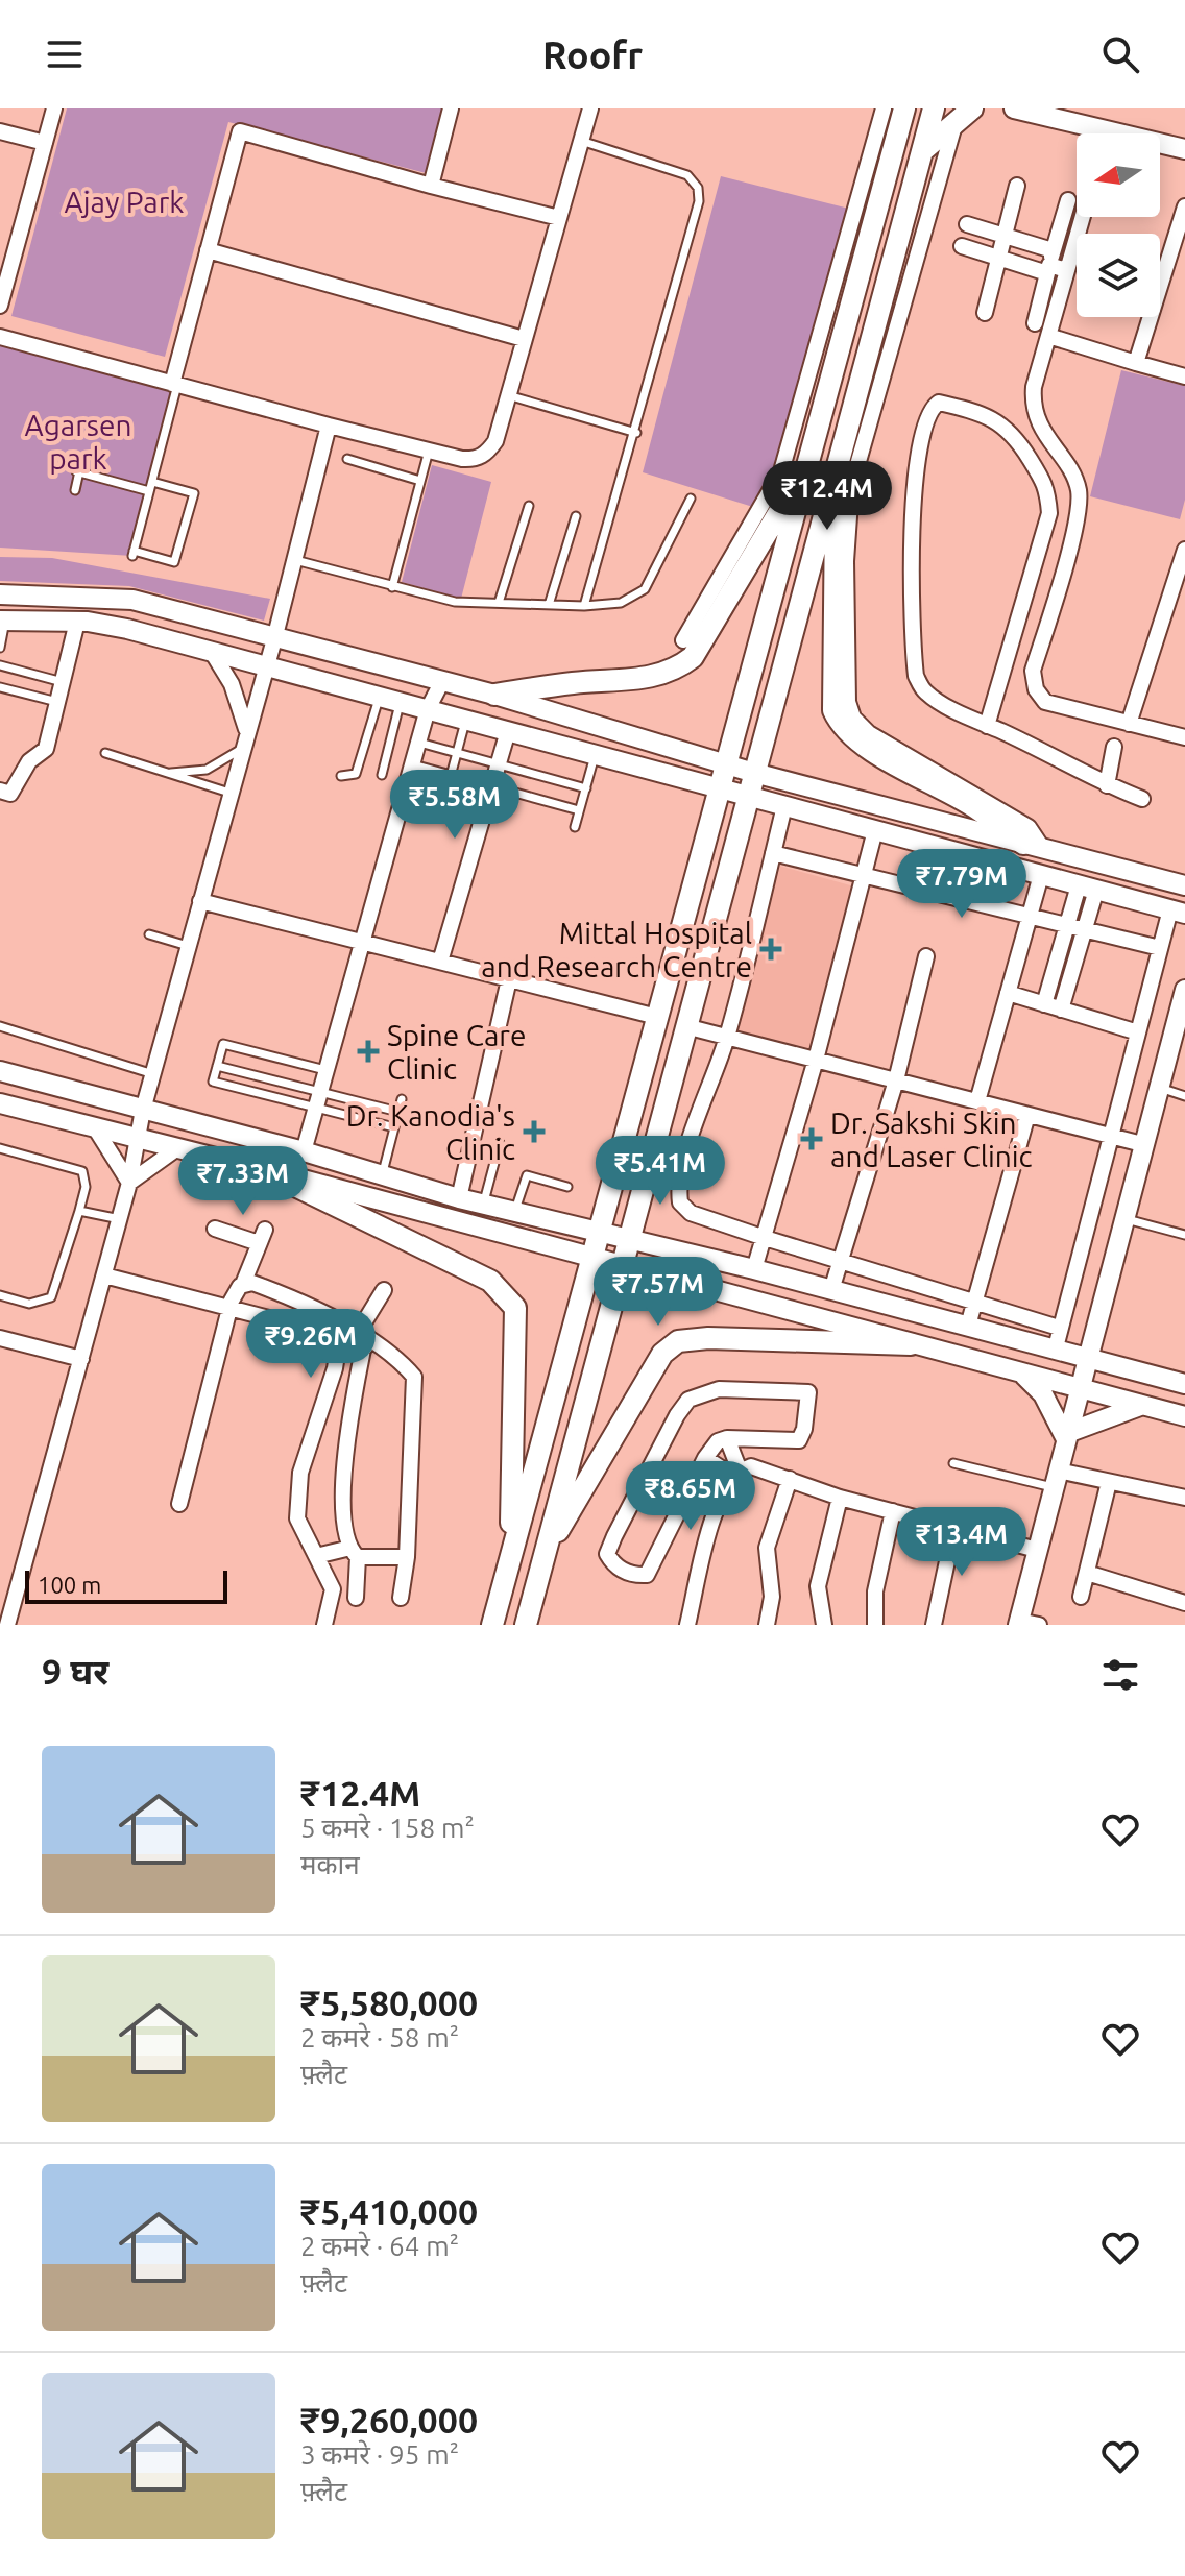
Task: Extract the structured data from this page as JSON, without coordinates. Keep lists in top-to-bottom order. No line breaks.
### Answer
{"parks":["Ajay Park","Agarsen park"],"places":{"health":["Mittal Hospital and Research Centre","Spine Care Clinic","Dr. Kanodia's Clinic","Dr. Sakshi Skin and Laser Clinic"]},"scale_bar":"100 m","north":"left","page":{"header":"Roofr","price":["₹12.4M","₹5.58M","₹7.79M","₹5.41M","₹7.33M","₹7.57M","₹9.26M","₹8.65M","₹13.4M"],"scale":"100 m","heading":"9 घर","list":[{"name":"₹12.4M","note":"5 कमरे · 158 m² · मकान"},{"name":"₹5,580,000","note":"2 कमरे · 58 m² · फ़्लैट"},{"name":"₹5,410,000","note":"2 कमरे · 64 m² · फ़्लैट"},{"name":"₹9,260,000","note":"3 कमरे · 95 m² · फ़्लैट"}]}}
